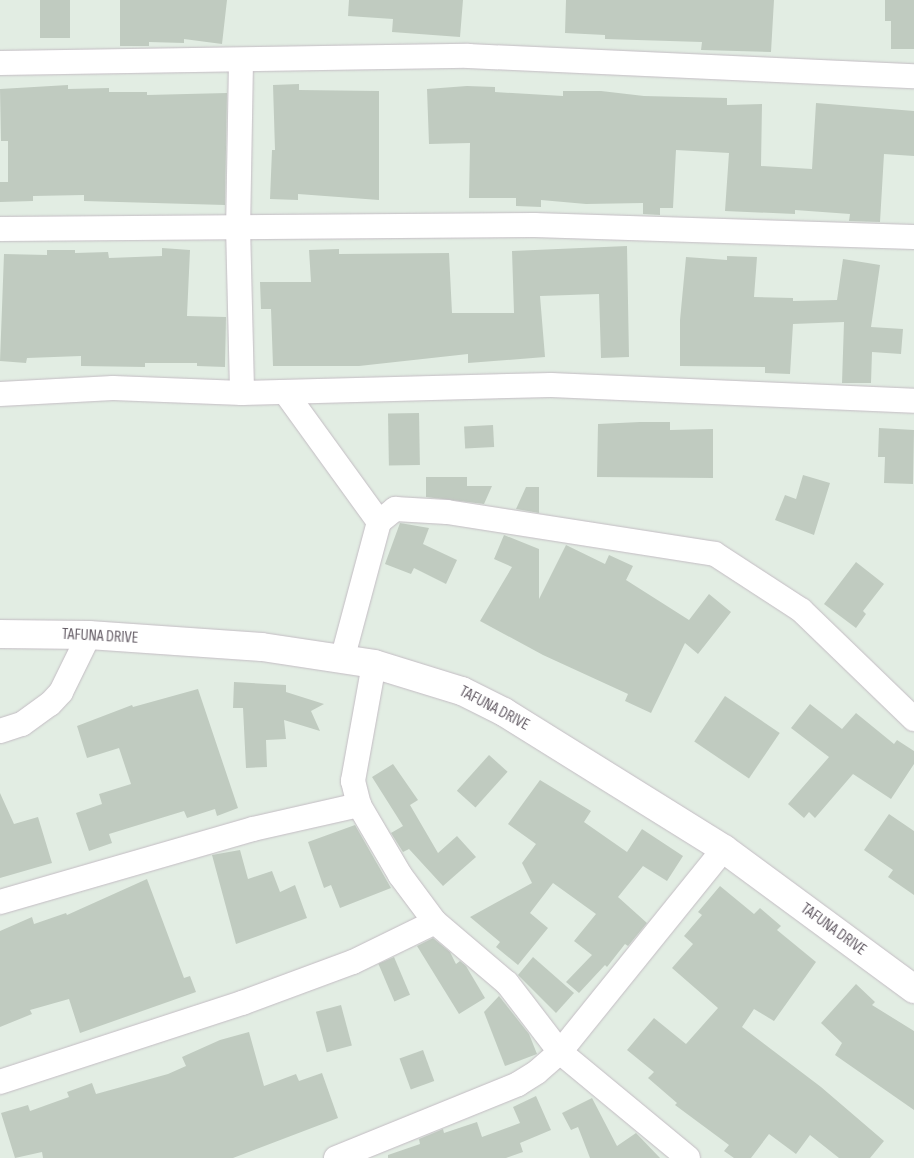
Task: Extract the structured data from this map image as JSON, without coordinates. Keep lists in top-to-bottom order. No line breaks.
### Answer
{"streets":{"main road":["TAFUNA DRIVE"]}}
